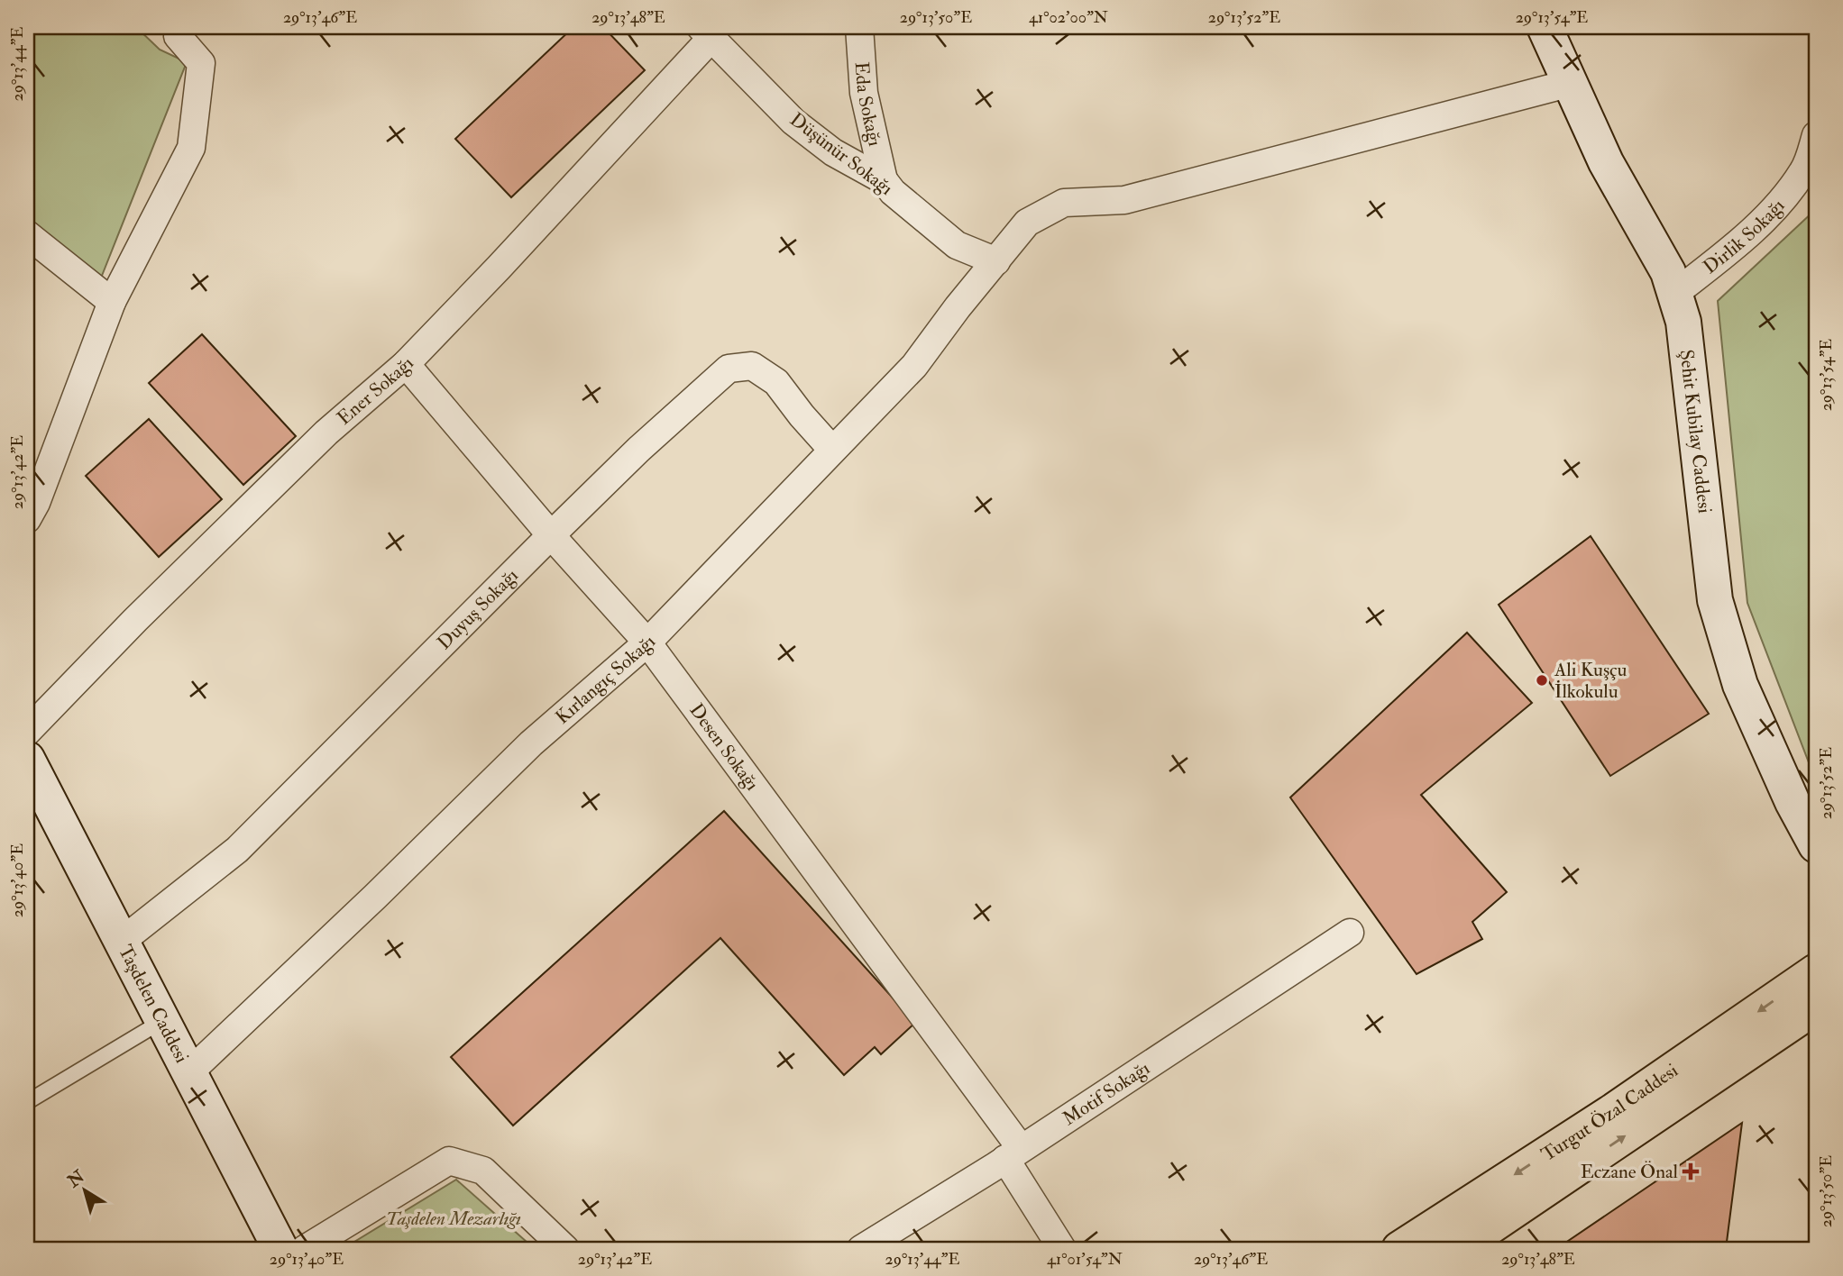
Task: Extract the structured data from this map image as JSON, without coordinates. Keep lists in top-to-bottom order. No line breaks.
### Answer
{"streets":{"main road":["Turgut Özal Caddesi"],"street":["Eda Sokağı","Düşünür Sokağı","Dirlik Sokağı","Ener Sokağı","Şehit Kubilay Caddesi","Duyuş Sokağı","Kırlangıç Sokağı","Desen Sokağı","Taşdelen Caddesi","Motif Sokağı"]},"crossings":[["Eda Sokağı","Düşünür Sokağı"],["Düşünür Sokağı","Ener Sokağı"],["Düşünür Sokağı","Kırlangıç Sokağı"],["Dirlik Sokağı","Şehit Kubilay Caddesi"],["Ener Sokağı","Desen Sokağı"],["Şehit Kubilay Caddesi","Kırlangıç Sokağı"],["Duyuş Sokağı","Kırlangıç Sokağı"],["Duyuş Sokağı","Desen Sokağı"],["Duyuş Sokağı","Taşdelen Caddesi"],["Kırlangıç Sokağı","Desen Sokağı"],["Kırlangıç Sokağı","Taşdelen Caddesi"],["Desen Sokağı","Motif Sokağı"]],"parks":["Taşdelen Mezarlığı"],"places":{"other":["Ali Kuşçu İlkokulu"],"health":["Eczane Önal"]},"north":"top left","coordinates":["29°13'46\"E","29°13'48\"E","29°13'50\"E","41°02'00\"N","29°13'52\"E","29°13'54\"E","29°13'44\"E","29°13'42\"E","29°13'40\"E","41°01'54\"N"]}
